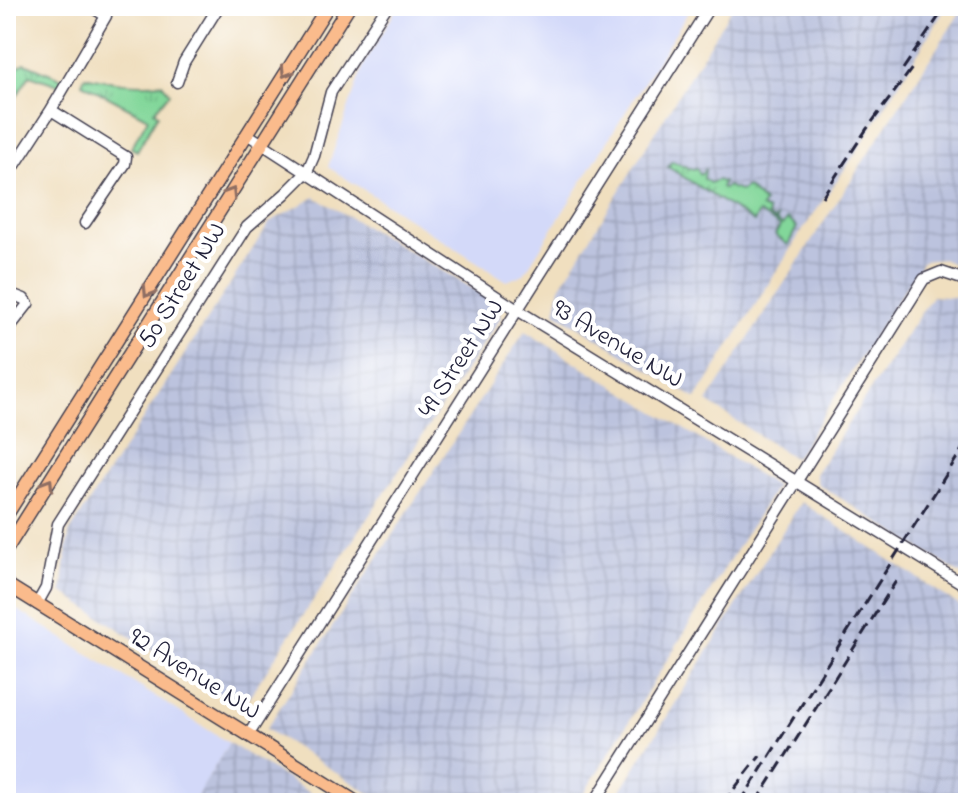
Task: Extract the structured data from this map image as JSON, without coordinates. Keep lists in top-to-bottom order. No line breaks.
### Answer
{"streets":{"main road":["50 Street NW","92 Avenue NW"],"street":["93 Avenue NW","49 Street NW"]},"crossings":[["50 Street NW","93 Avenue NW"],["50 Street NW","92 Avenue NW"],["93 Avenue NW","49 Street NW"],["49 Street NW","92 Avenue NW"]]}
